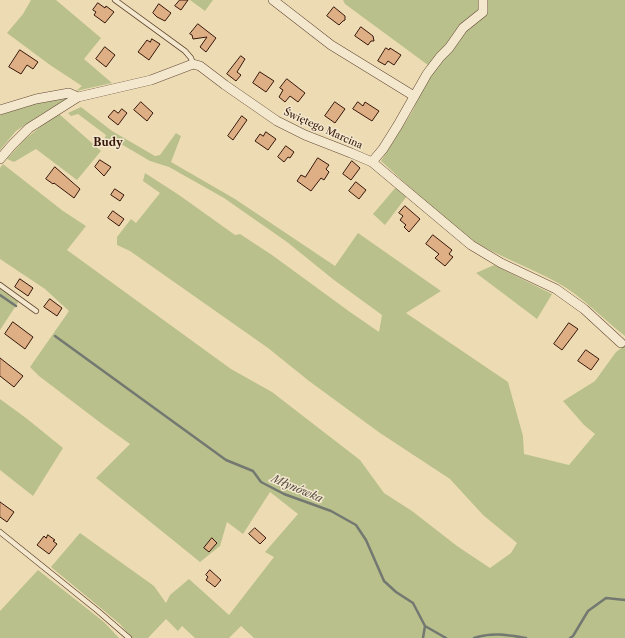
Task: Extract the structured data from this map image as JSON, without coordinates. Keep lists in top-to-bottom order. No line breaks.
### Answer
{"streets":{"street":["Świętego Marcina"]},"districts":["Budy"],"water":["Młynówka"]}
